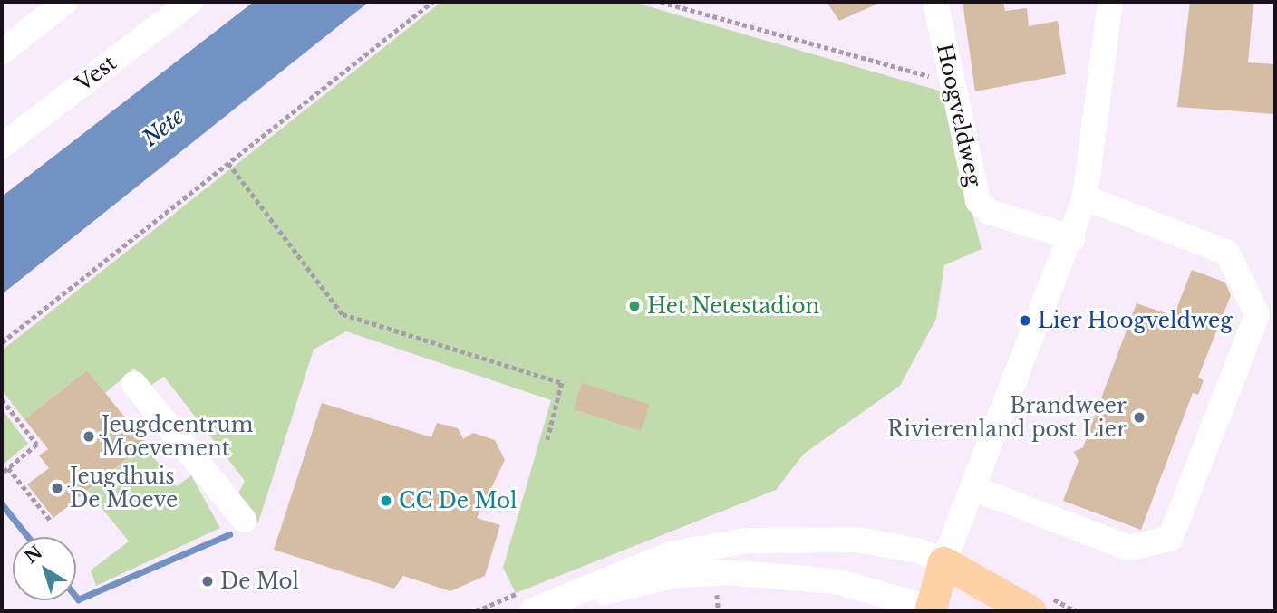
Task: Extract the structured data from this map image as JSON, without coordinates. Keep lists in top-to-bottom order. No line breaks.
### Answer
{"streets":{"street":["Vest","Hoogveldweg"]},"water":["Nete"],"places":["Het Netestadion","Lier Hoogveldweg","Brandweer Rivierenland post Lier","Jeugdcentrum Moevement","Jeugdhuis De Moeve","CC De Mol","De Mol"],"north":"top left"}
